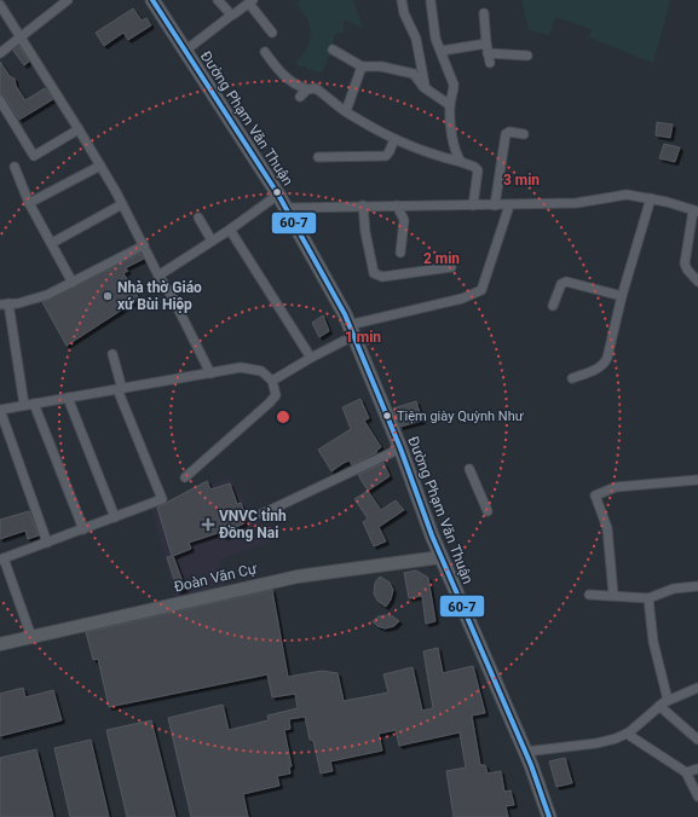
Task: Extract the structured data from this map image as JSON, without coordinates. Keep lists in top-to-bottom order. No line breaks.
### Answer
{"streets":{"main road":["Đường Phạm Văn Thuận"],"street":["Đoàn Văn Cự"]},"crossings":[["Đường Phạm Văn Thuận","Đoàn Văn Cự"]],"places":{"other":["Nhà thờ Giáo xứ Bùi Hiệp","Tiệm giày Quỳnh Như"],"health":["VNVC tỉnh Đồng Nai"]},"lines":["transit line 60-7"],"rings":["3 min","2 min","1 min"]}
